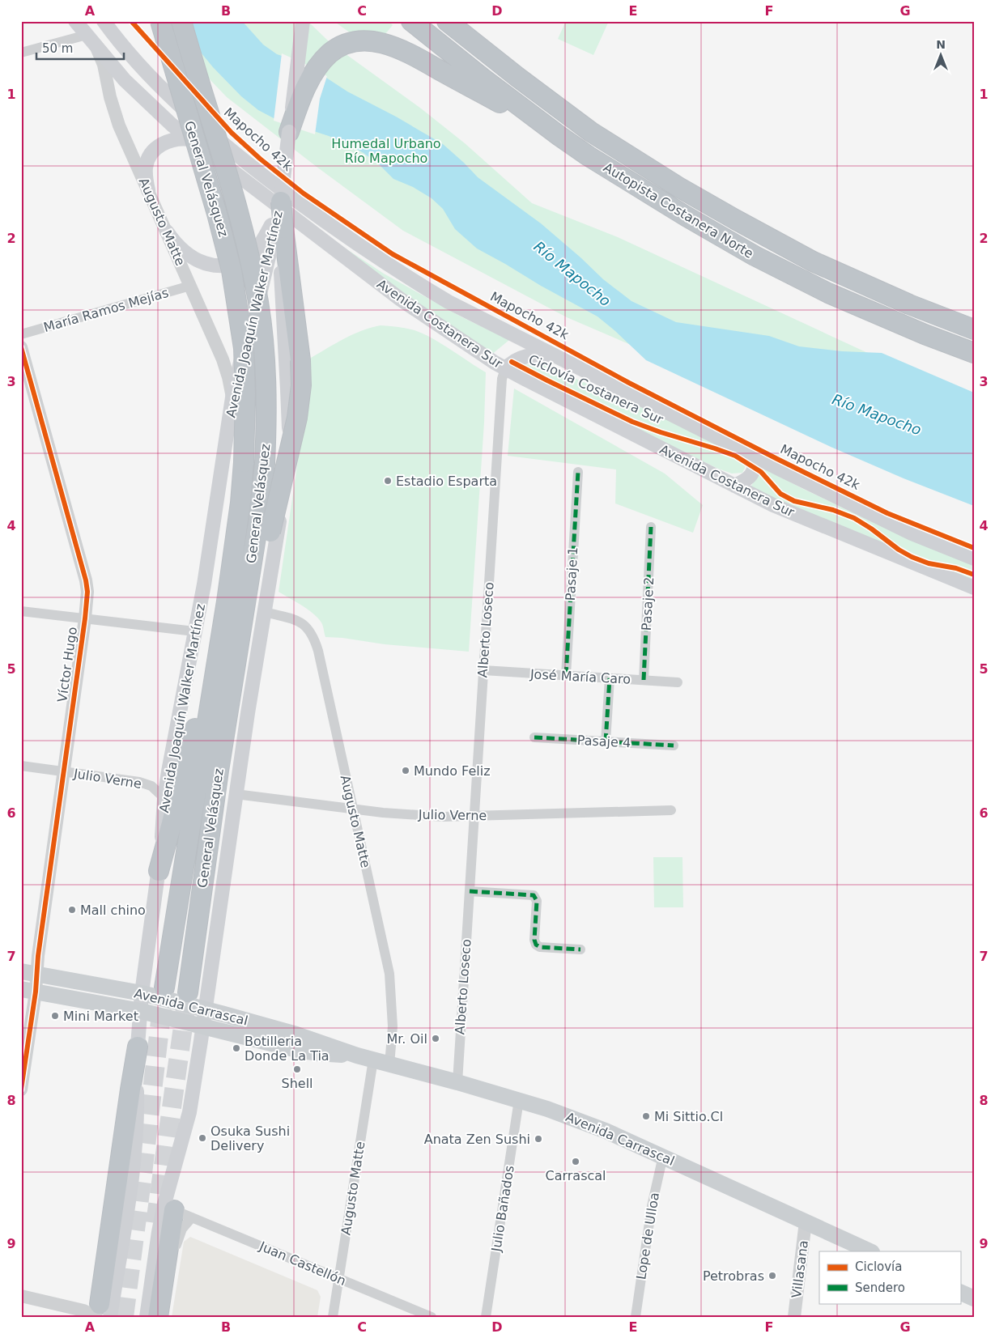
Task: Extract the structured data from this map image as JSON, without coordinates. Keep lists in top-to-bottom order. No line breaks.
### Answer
{"streets":{"highway":["General Velásquez","Autopista Costanera Norte"],"main road":["Avenida Joaquín Walker Martínez","Avenida Costanera Sur","Avenida Carrascal"],"street":["Augusto Matte","María Ramos Mejías","Pasaje 1","Pasaje 2","Alberto Loseco","Víctor Hugo","José María Caro","Pasaje 4","Julio Verne","Julio Bañados","Lope de Ulloa","Juan Castellón","Villasana"],"cycle path":["Mapocho 42k","Ciclovía Costanera Sur"]},"crossings":[["Augusto Matte","María Ramos Mejías"],["Augusto Matte","Avenida Joaquín Walker Martínez"],["Augusto Matte","Avenida Costanera Sur"],["Augusto Matte","Julio Verne"],["Augusto Matte","Avenida Carrascal"],["Augusto Matte","Juan Castellón"],["Avenida Joaquín Walker Martínez","Julio Verne"],["Avenida Joaquín Walker Martínez","Avenida Carrascal"],["Avenida Costanera Sur","Alberto Loseco"],["Pasaje 1","José María Caro"],["Pasaje 2","José María Caro"],["Alberto Loseco","José María Caro"],["Alberto Loseco","Julio Verne"],["Alberto Loseco","Avenida Carrascal"],["Víctor Hugo","Julio Verne"],["Víctor Hugo","Avenida Carrascal"],["Avenida Carrascal","Julio Bañados"],["Avenida Carrascal","Lope de Ulloa"],["Avenida Carrascal","Villasana"]],"water":["Río Mapocho"],"parks":["Humedal Urbano Río Mapocho"],"places":["Estadio Esparta","Mundo Feliz","Mall chino","Mini Market","Mr. Oil","Botilleria Donde La Tia","Shell","Mi Sittio.Cl","Osuka Sushi Delivery","Anata Zen Sushi","Carrascal","Petrobras"],"legend":["Ciclovía","Sendero"],"scale_bar":"50 m","north":"top","grid":{"columns":["A","B","C","D","E","F","G"],"rows":["1","2","3","4","5","6","7","8","9"]}}
